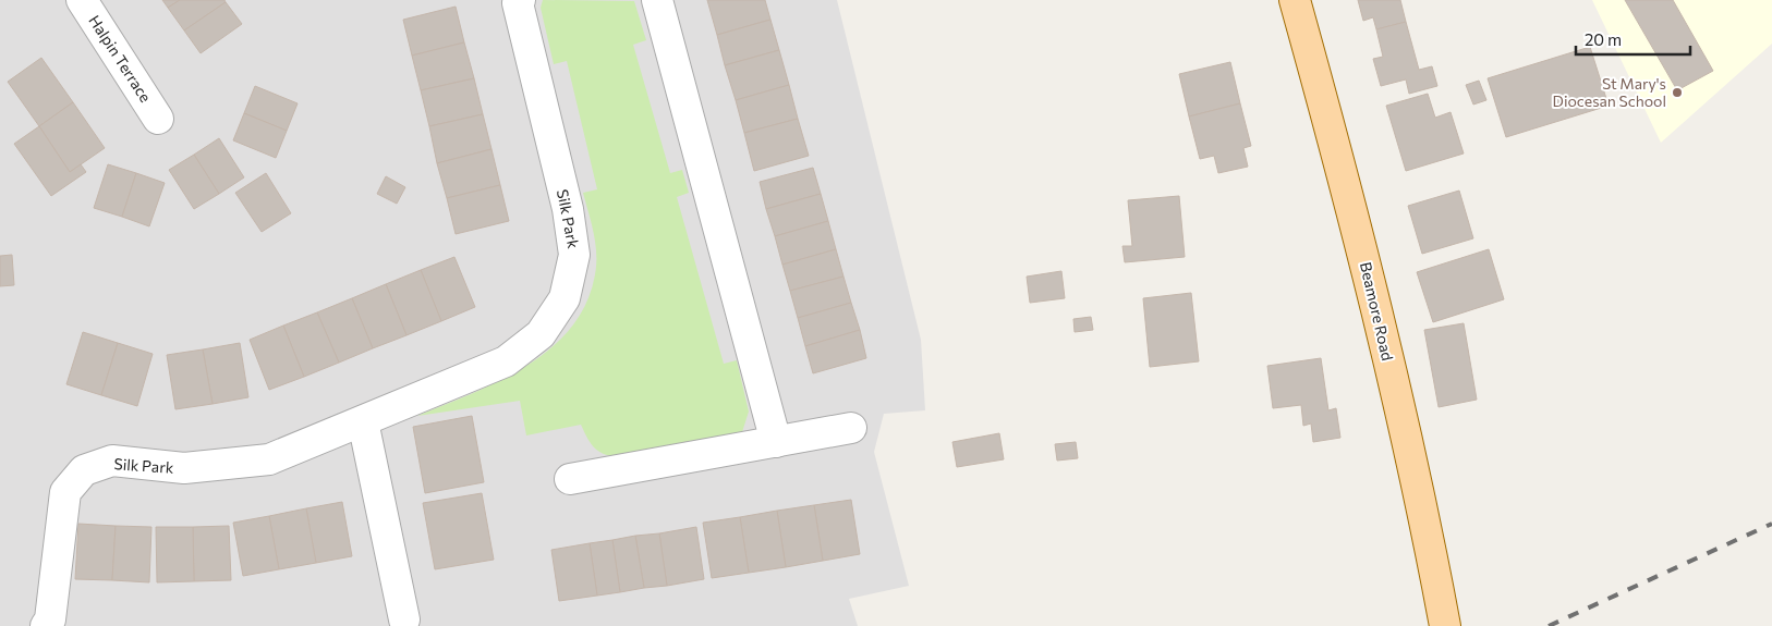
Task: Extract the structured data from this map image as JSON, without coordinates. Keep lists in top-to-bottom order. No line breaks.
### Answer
{"streets":{"main road":["Beamore Road"],"street":["Halpin Terrace","Silk Park"]},"places":["St Mary's Diocesan School"],"scale_bar":"20 m"}
